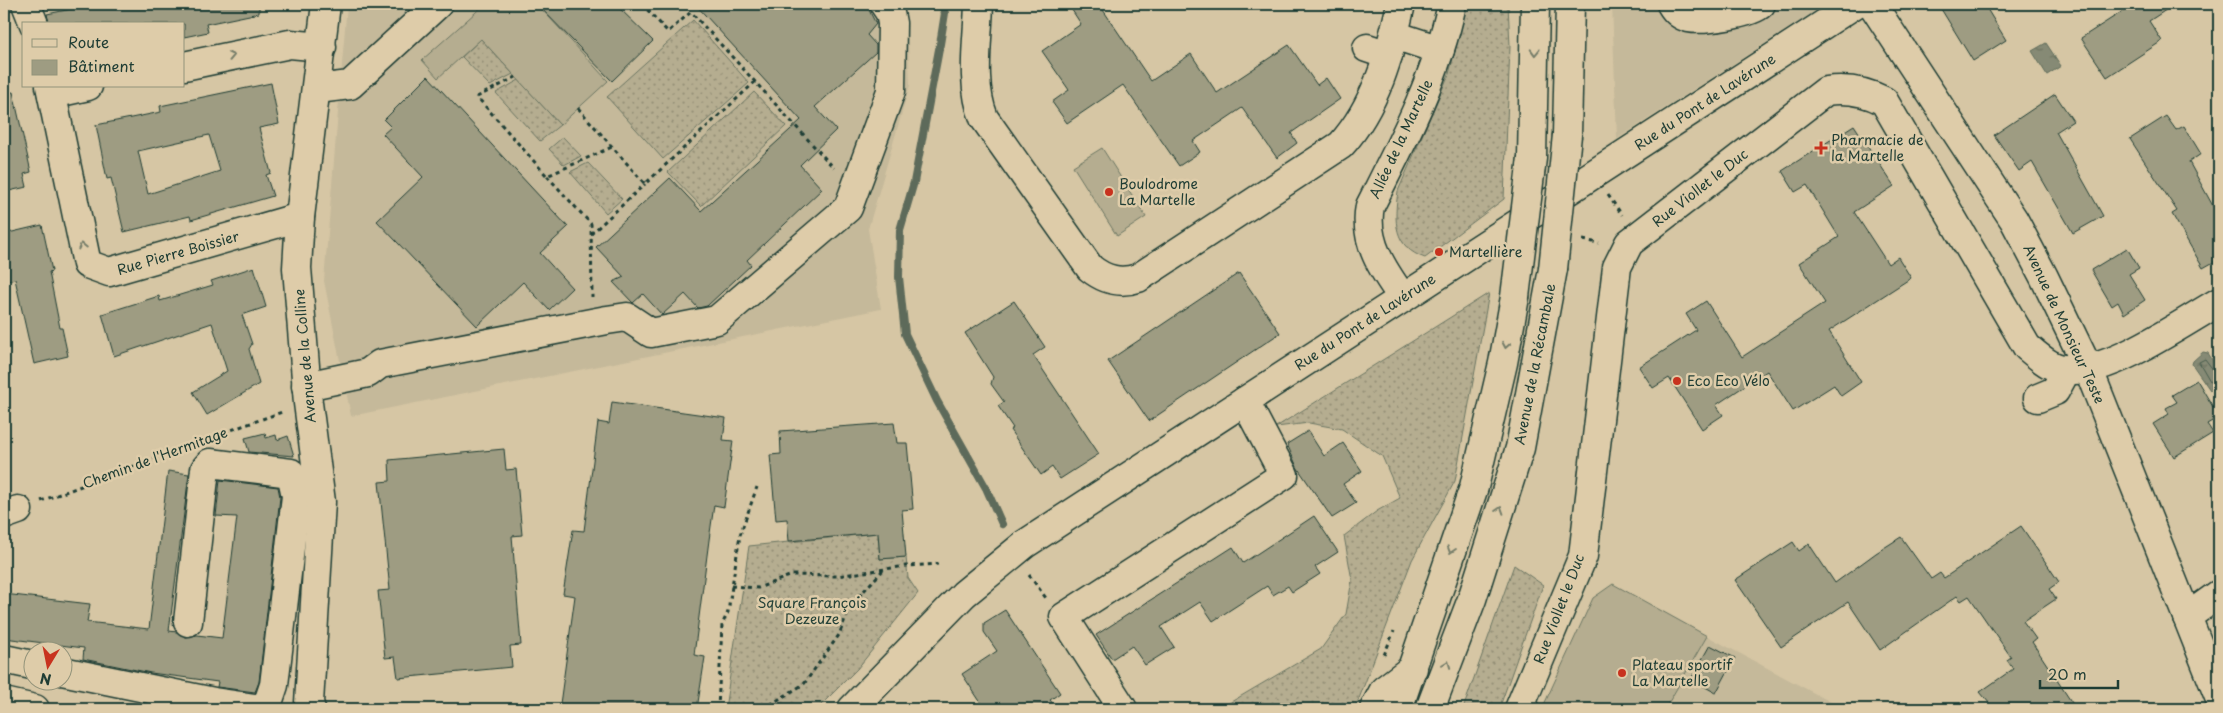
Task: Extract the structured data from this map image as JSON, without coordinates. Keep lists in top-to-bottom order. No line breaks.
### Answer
{"streets":{"street":["Rue du Pont de Lavérune","Allée de la Martelle","Rue Viollet le Duc","Rue Pierre Boissier","Avenue de Monsieur Teste","Avenue de la Colline","Avenue de la Récambale"],"path":["Chemin de l'Hermitage"]},"crossings":[["Rue du Pont de Lavérune","Allée de la Martelle"],["Rue Viollet le Duc","Avenue de Monsieur Teste"],["Rue Pierre Boissier","Avenue de la Colline"],["Avenue de la Colline","Chemin de l'Hermitage"]],"parks":["Square François Dezeuze"],"places":{"health":["Pharmacie de la Martelle"],"other":["Boulodrome La Martelle","Martellière","Eco Eco Vélo","Plateau sportif La Martelle"]},"legend":["Route","Bâtiment"],"scale_bar":"20 m","north":"bottom"}
